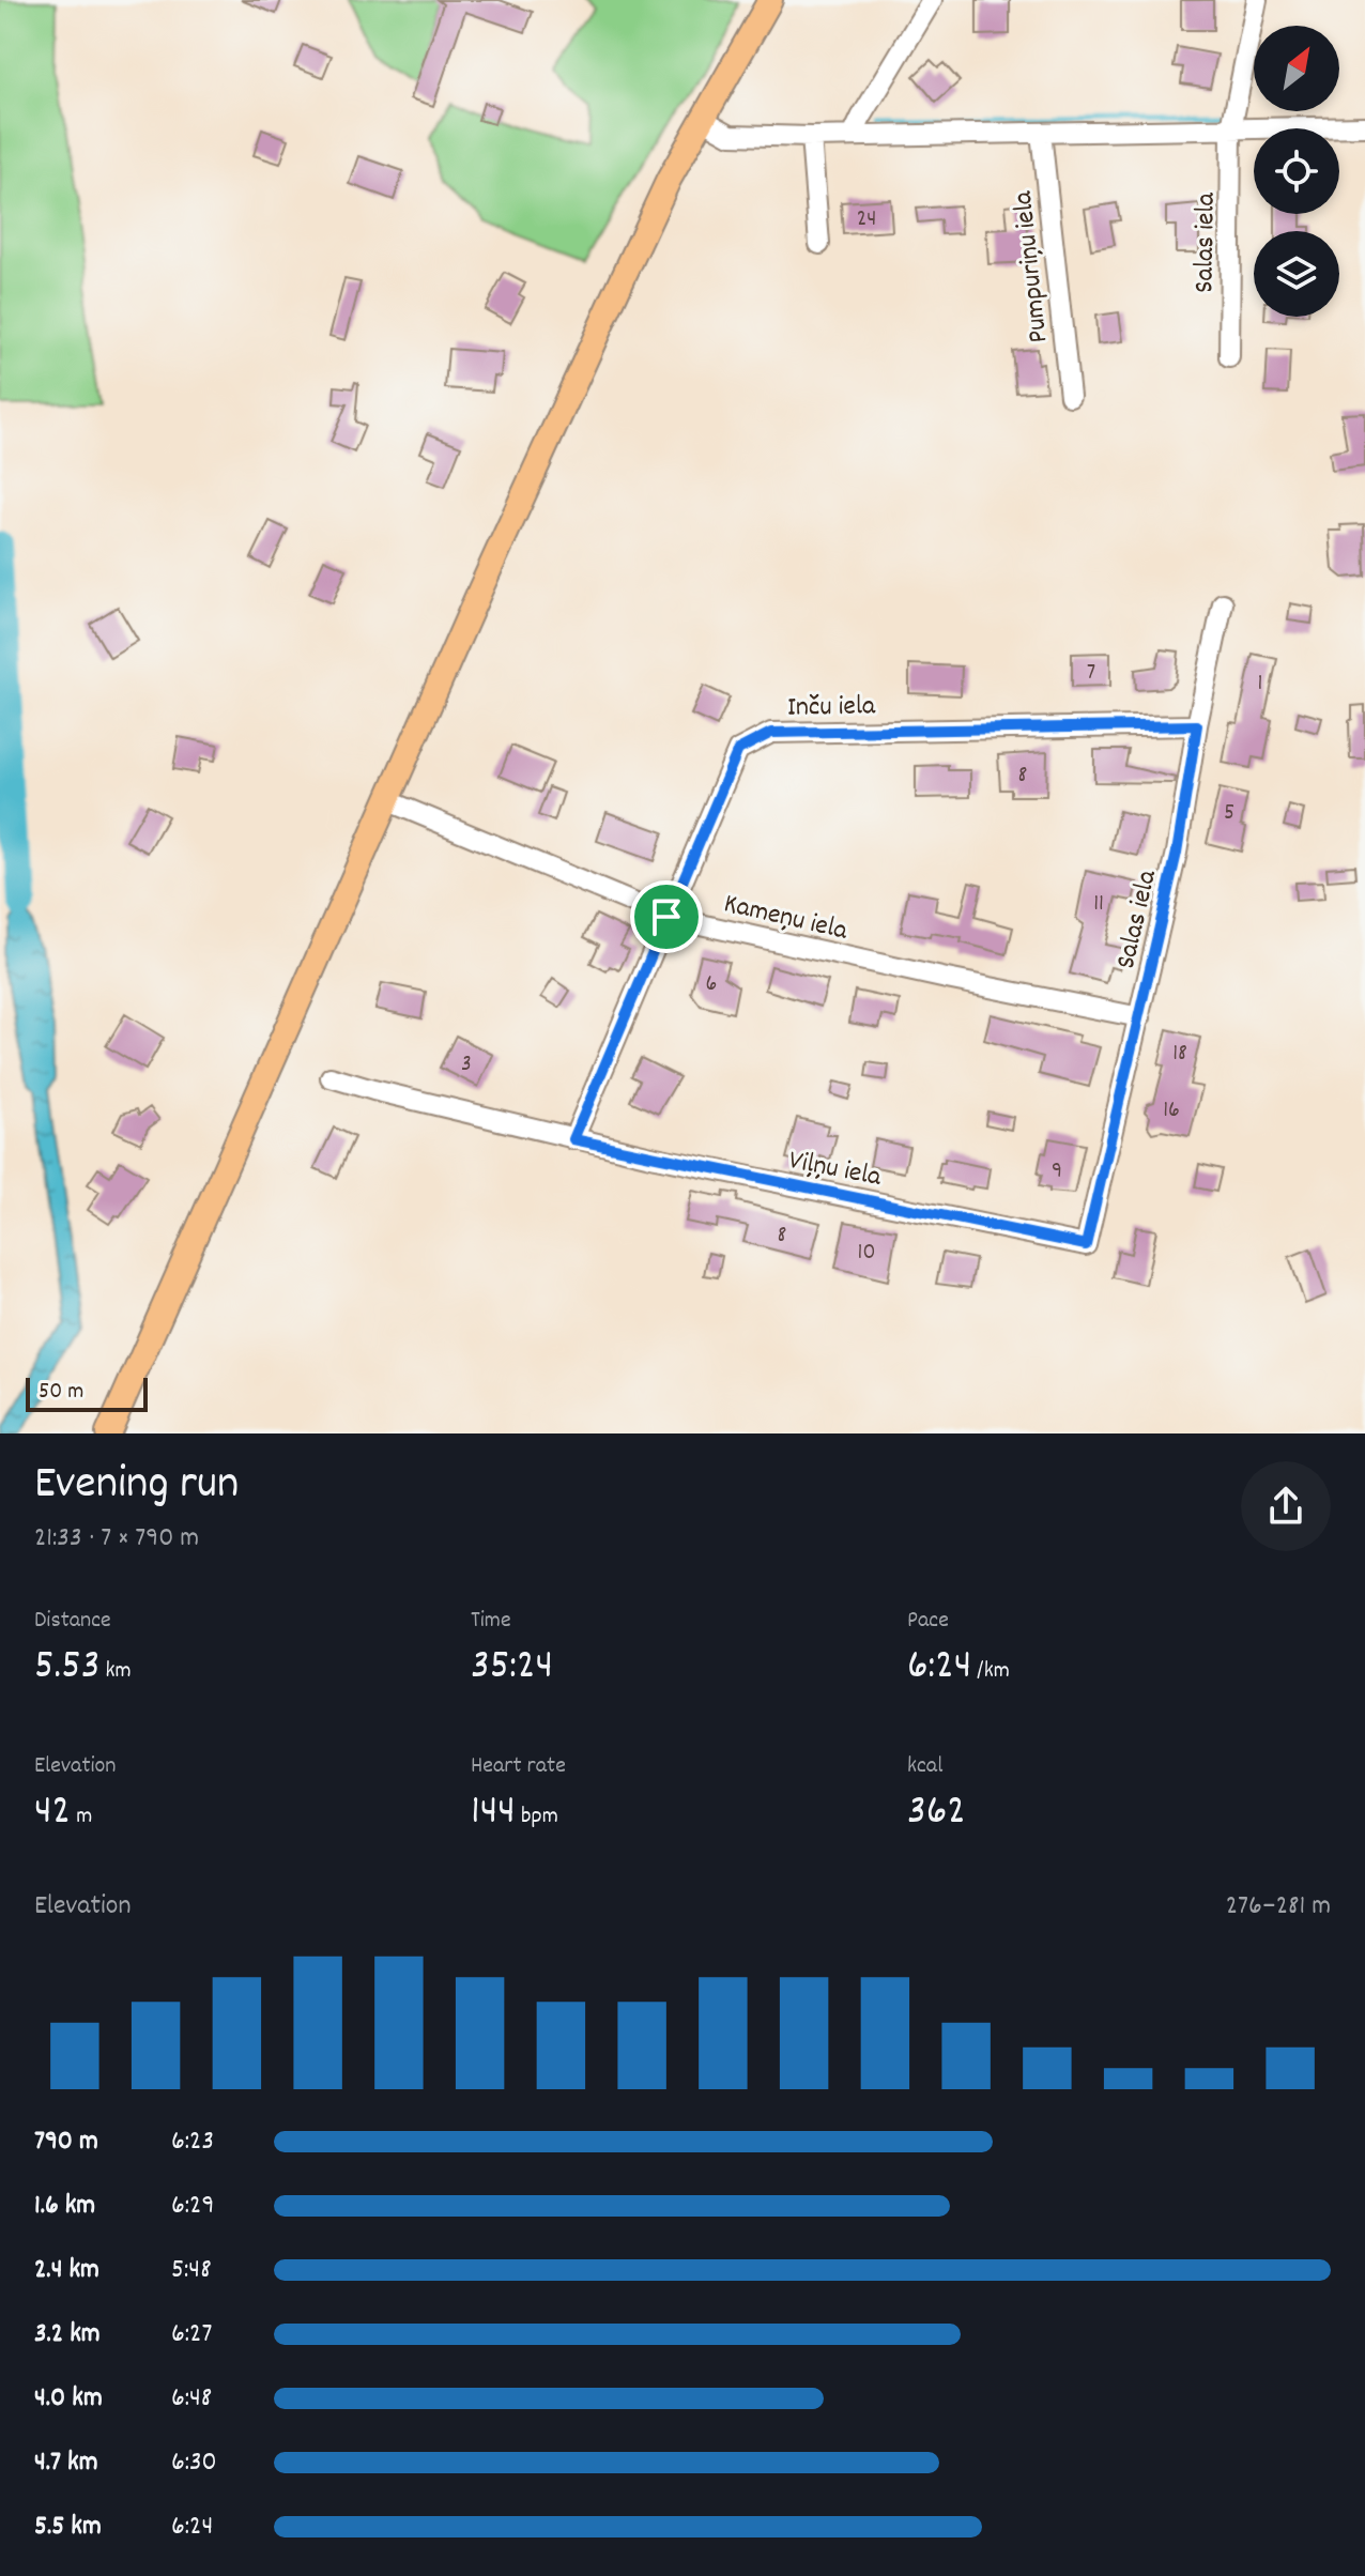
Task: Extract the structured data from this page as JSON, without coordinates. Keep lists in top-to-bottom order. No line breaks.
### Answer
{"streets":{"street":["Salas iela","Pumpuriņu iela","Inču iela","Kameņu iela","Viļņu iela"]},"crossings":[["Salas iela","Inču iela"],["Salas iela","Kameņu iela"],["Salas iela","Viļņu iela"],["Inču iela","Kameņu iela"],["Inču iela","Viļņu iela"]],"house_numbers":["24","7","1","8","5","11","6","18","3","16","9","8","10"],"scale_bar":"50 m","north":"top right","page":{"scale":"50 m","heading":["Evening run","21:33 · 7 × 790 m"],"stats":[["Distance","5.53 km"],["Time","35:24"],["Pace","6:24 /km"],["Elevation","42 m"],["Heart rate","144 bpm"],["kcal","362"]],"chart":["Elevation","276–281 m"],"list":[{"name":"790 m","note":"6:23"},{"name":"1.6 km","note":"6:29"},{"name":"2.4 km","note":"5:48"},{"name":"3.2 km","note":"6:27"},{"name":"4.0 km","note":"6:48"},{"name":"4.7 km","note":"6:30"},{"name":"5.5 km","note":"6:24"}]}}
